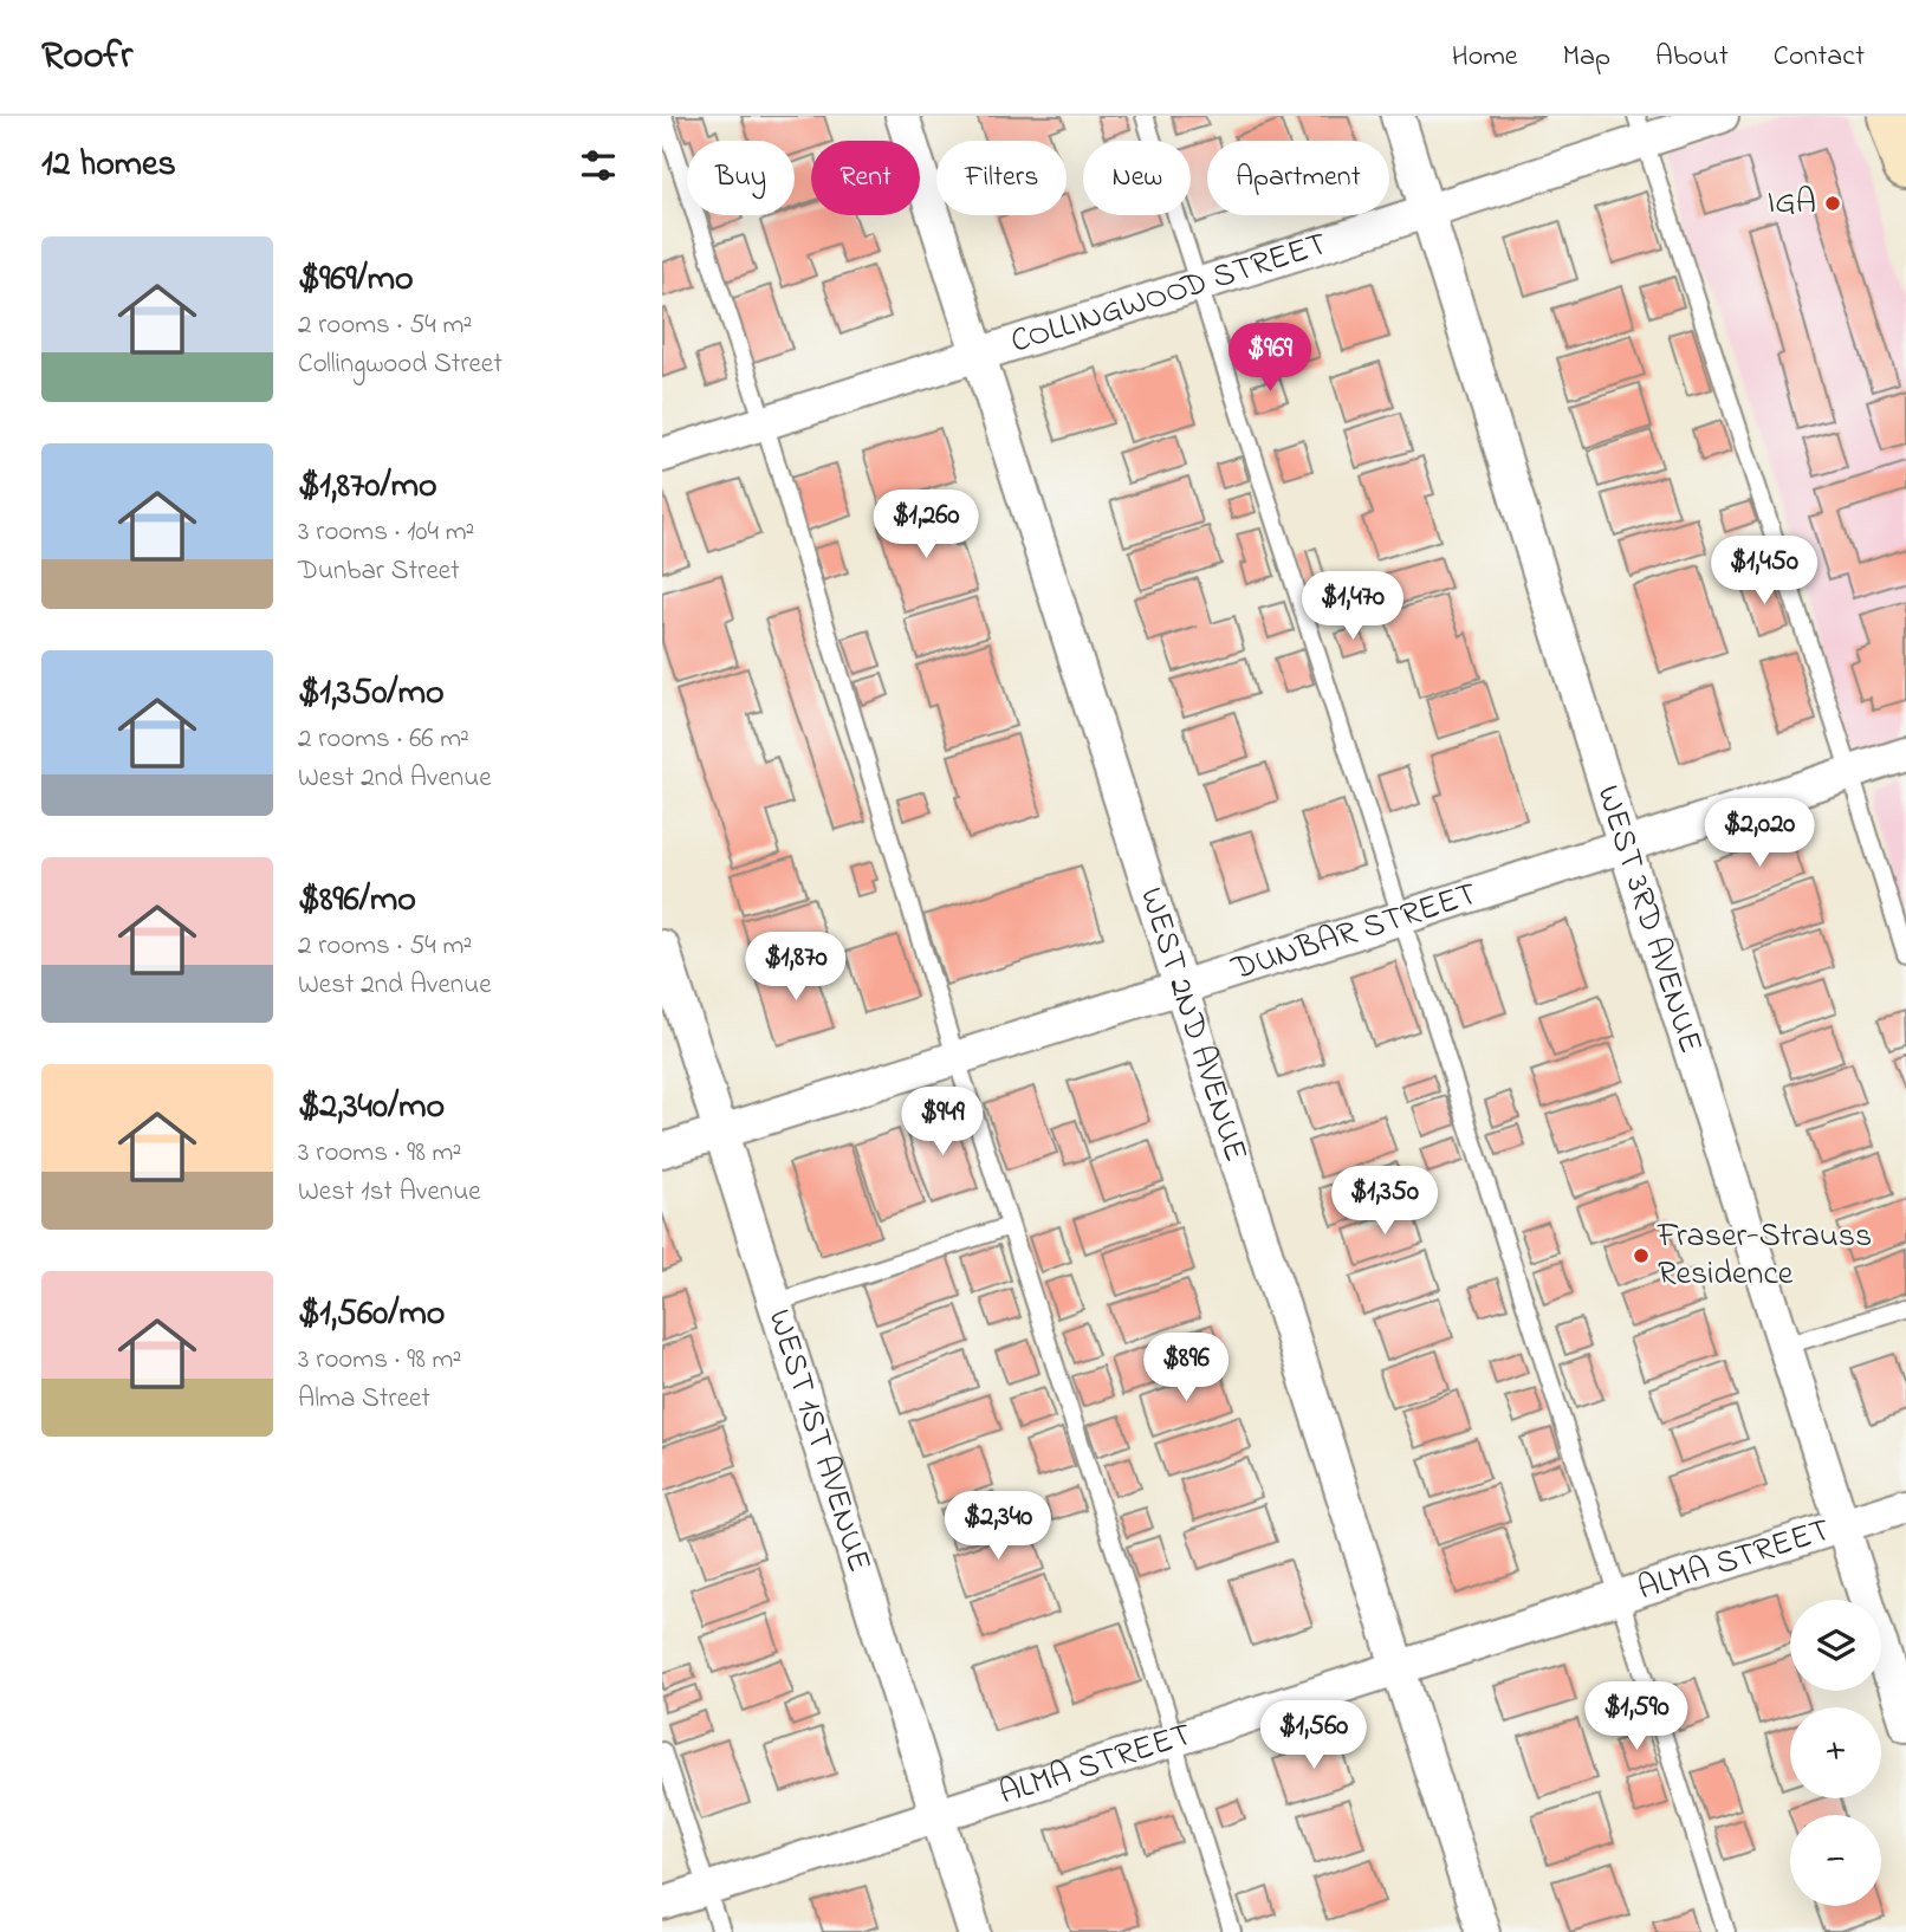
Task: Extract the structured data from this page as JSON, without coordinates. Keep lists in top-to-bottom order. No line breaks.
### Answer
{"streets":{"street":["COLLINGWOOD STREET","WEST 3RD AVENUE","DUNBAR STREET","WEST 2ND AVENUE","WEST 1ST AVENUE","ALMA STREET"]},"crossings":[["COLLINGWOOD STREET","WEST 3RD AVENUE"],["COLLINGWOOD STREET","WEST 2ND AVENUE"],["WEST 3RD AVENUE","DUNBAR STREET"],["WEST 3RD AVENUE","ALMA STREET"],["DUNBAR STREET","WEST 2ND AVENUE"],["DUNBAR STREET","WEST 1ST AVENUE"],["WEST 2ND AVENUE","ALMA STREET"],["WEST 1ST AVENUE","ALMA STREET"]],"places":["IGA","Fraser-Strauss Residence"],"page":{"header":"Roofr","nav":["Home","Map","About","Contact"],"heading":"12 homes","chip":["Buy","Rent","Filters","New","Apartment"],"list":[{"name":"$969/mo","note":"2 rooms · 54 m² · Collingwood Street"},{"name":"$1,870/mo","note":"3 rooms · 104 m² · Dunbar Street"},{"name":"$1,350/mo","note":"2 rooms · 66 m² · West 2nd Avenue"},{"name":"$896/mo","note":"2 rooms · 54 m² · West 2nd Avenue"},{"name":"$2,340/mo","note":"3 rooms · 98 m² · West 1st Avenue"},{"name":"$1,560/mo","note":"3 rooms · 98 m² · Alma Street"}],"price":["$969","$1,260","$1,450","$1,470","$2,020","$1,870","$949","$1,350","$896","$2,340","$1,590","$1,560"],"map_buttons":["+","−"]}}
